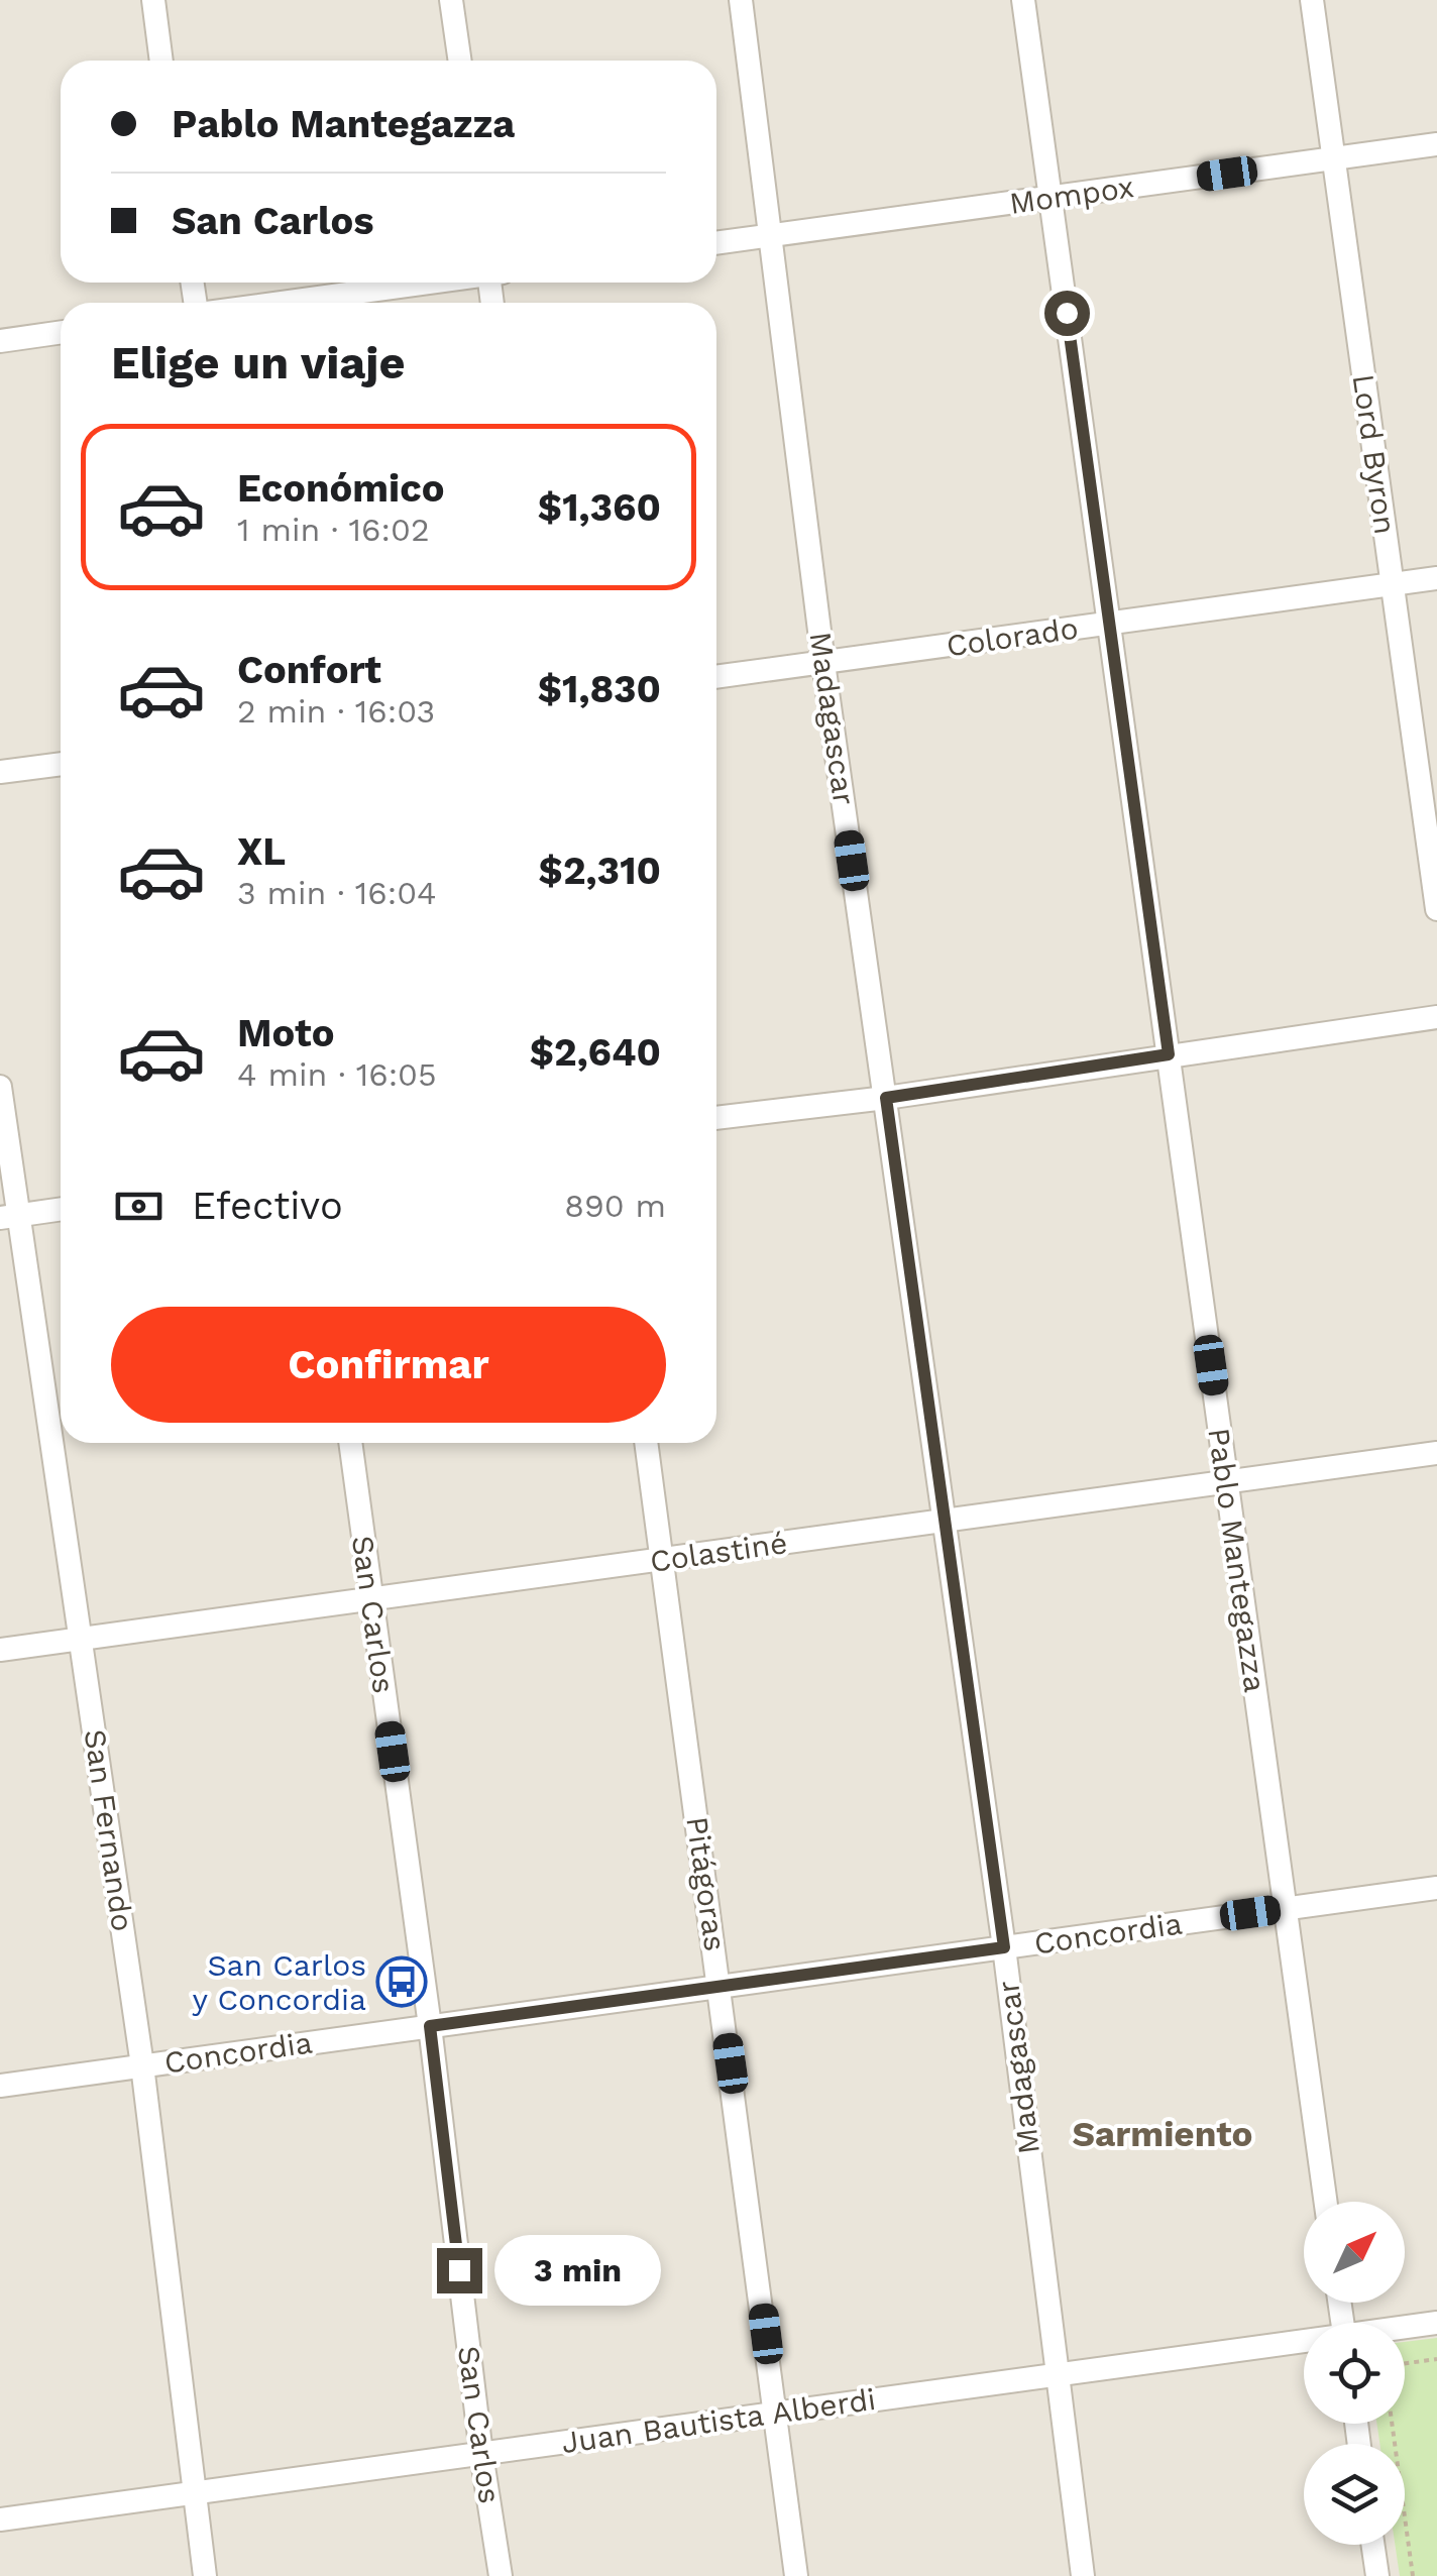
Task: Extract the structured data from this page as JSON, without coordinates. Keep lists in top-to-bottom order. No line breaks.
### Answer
{"streets":{"street":["Mompox","Lord Byron","Colorado","Madagascar","Colastiné","Pablo Mantegazza","San Carlos","San Fernando","Pitágoras","Concordia","Juan Bautista Alberdi"]},"crossings":[["Mompox","Lord Byron"],["Mompox","Madagascar"],["Mompox","Pablo Mantegazza"],["Lord Byron","Colorado"],["Colorado","Madagascar"],["Colorado","Pablo Mantegazza"],["Madagascar","Colastiné"],["Madagascar","Concordia"],["Madagascar","Juan Bautista Alberdi"],["Colastiné","Pablo Mantegazza"],["Colastiné","San Carlos"],["Colastiné","San Fernando"],["Colastiné","Pitágoras"],["Pablo Mantegazza","Concordia"],["San Carlos","Concordia"],["San Carlos","Juan Bautista Alberdi"],["San Fernando","Concordia"],["San Fernando","Juan Bautista Alberdi"],["Pitágoras","Concordia"],["Pitágoras","Juan Bautista Alberdi"]],"districts":["Sarmiento"],"places":{"bus stop":["San Carlos y Concordia"]},"north":"top right","page":{"banner":["Pablo Mantegazza","San Carlos"],"heading":"Elige un viaje","list":[{"name":"Económico","note":"1 min · 16:02","value":"$1,360"},{"name":"Confort","note":"2 min · 16:03","value":"$1,830"},{"name":"XL","note":"3 min · 16:04","value":"$2,310"},{"name":"Moto","note":"4 min · 16:05","value":"$2,640"}],"pay":["Efectivo","890 m"],"buttons":"Confirmar","bubble":"3 min"}}
